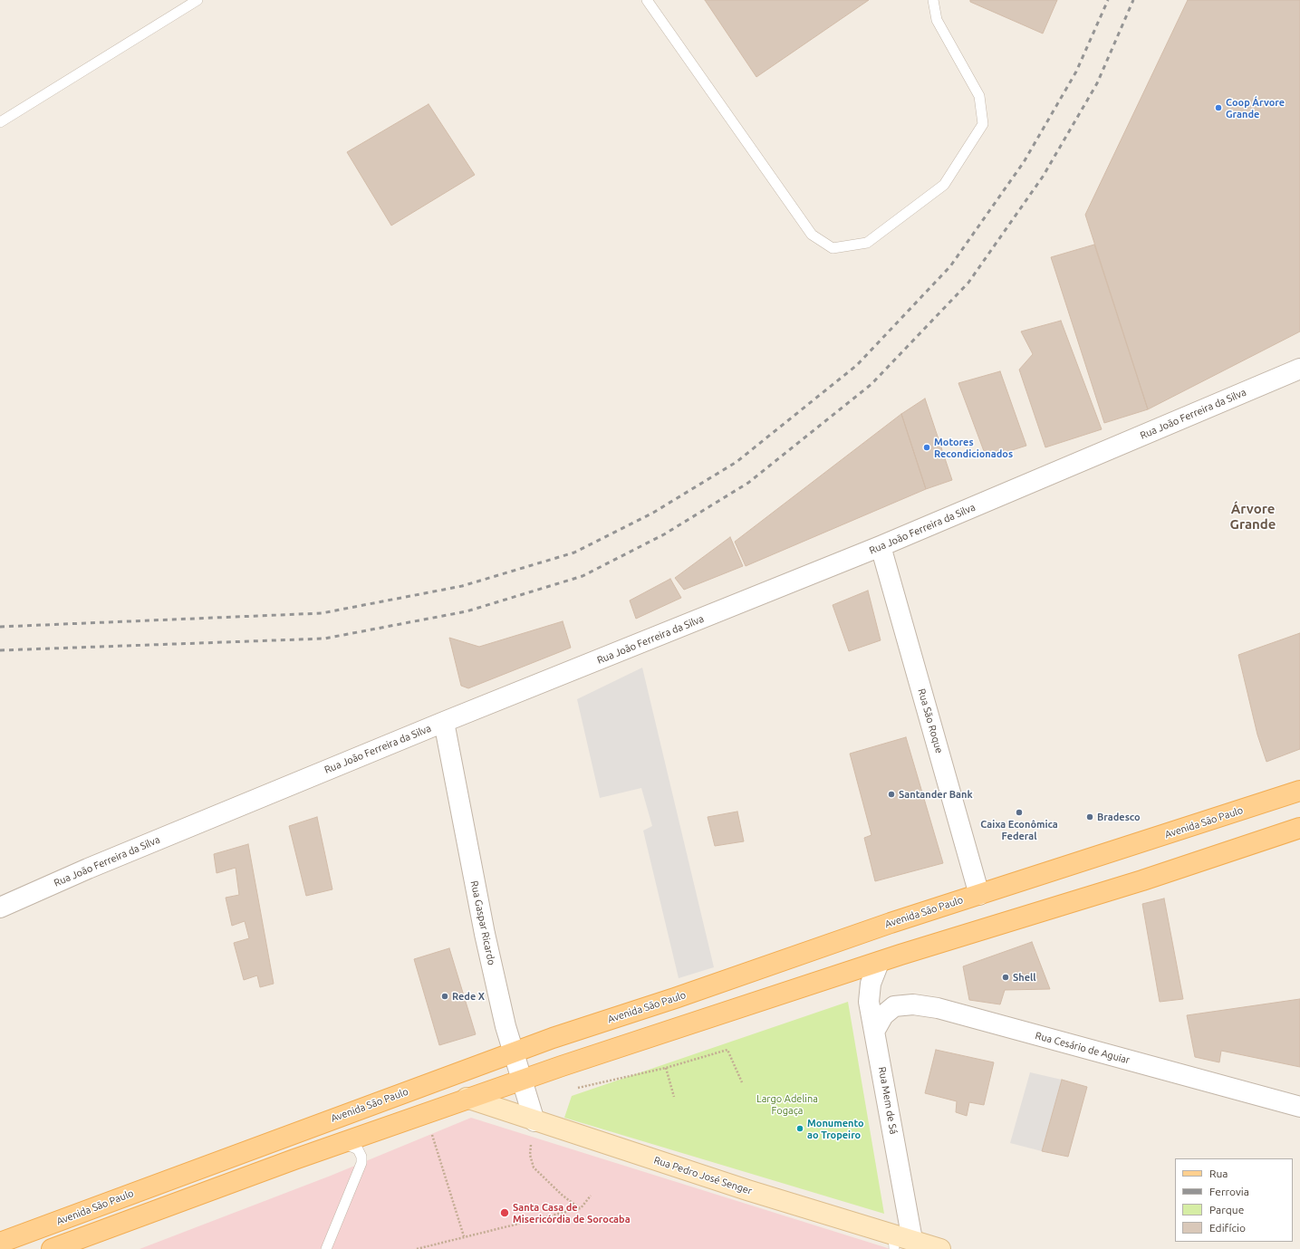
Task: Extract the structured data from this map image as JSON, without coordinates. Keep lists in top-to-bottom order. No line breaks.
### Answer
{"streets":{"main road":["Avenida São Paulo","Rua Pedro José Senger"],"street":["Rua João Ferreira da Silva","Rua São Roque","Rua Gaspar Ricardo","Rua Cesário de Aguiar","Rua Mem de Sá"]},"crossings":[["Rua João Ferreira da Silva","Rua São Roque"],["Rua João Ferreira da Silva","Rua Gaspar Ricardo"],["Rua São Roque","Avenida São Paulo"],["Avenida São Paulo","Rua Gaspar Ricardo"],["Rua Gaspar Ricardo","Rua Pedro José Senger"],["Rua Cesário de Aguiar","Rua Mem de Sá"],["Rua Mem de Sá","Rua Pedro José Senger"]],"districts":["Árvore Grande"],"parks":["Largo Adelina Fogaça"],"places":["Coop Árvore Grande","Motores Recondicionados","Santander Bank","Caixa Econômica Federal","Bradesco","Shell","Rede X","Monumento ao Tropeiro","Santa Casa de Misericórdia de Sorocaba"],"legend":["Rua","Ferrovia","Parque","Edifício"]}
